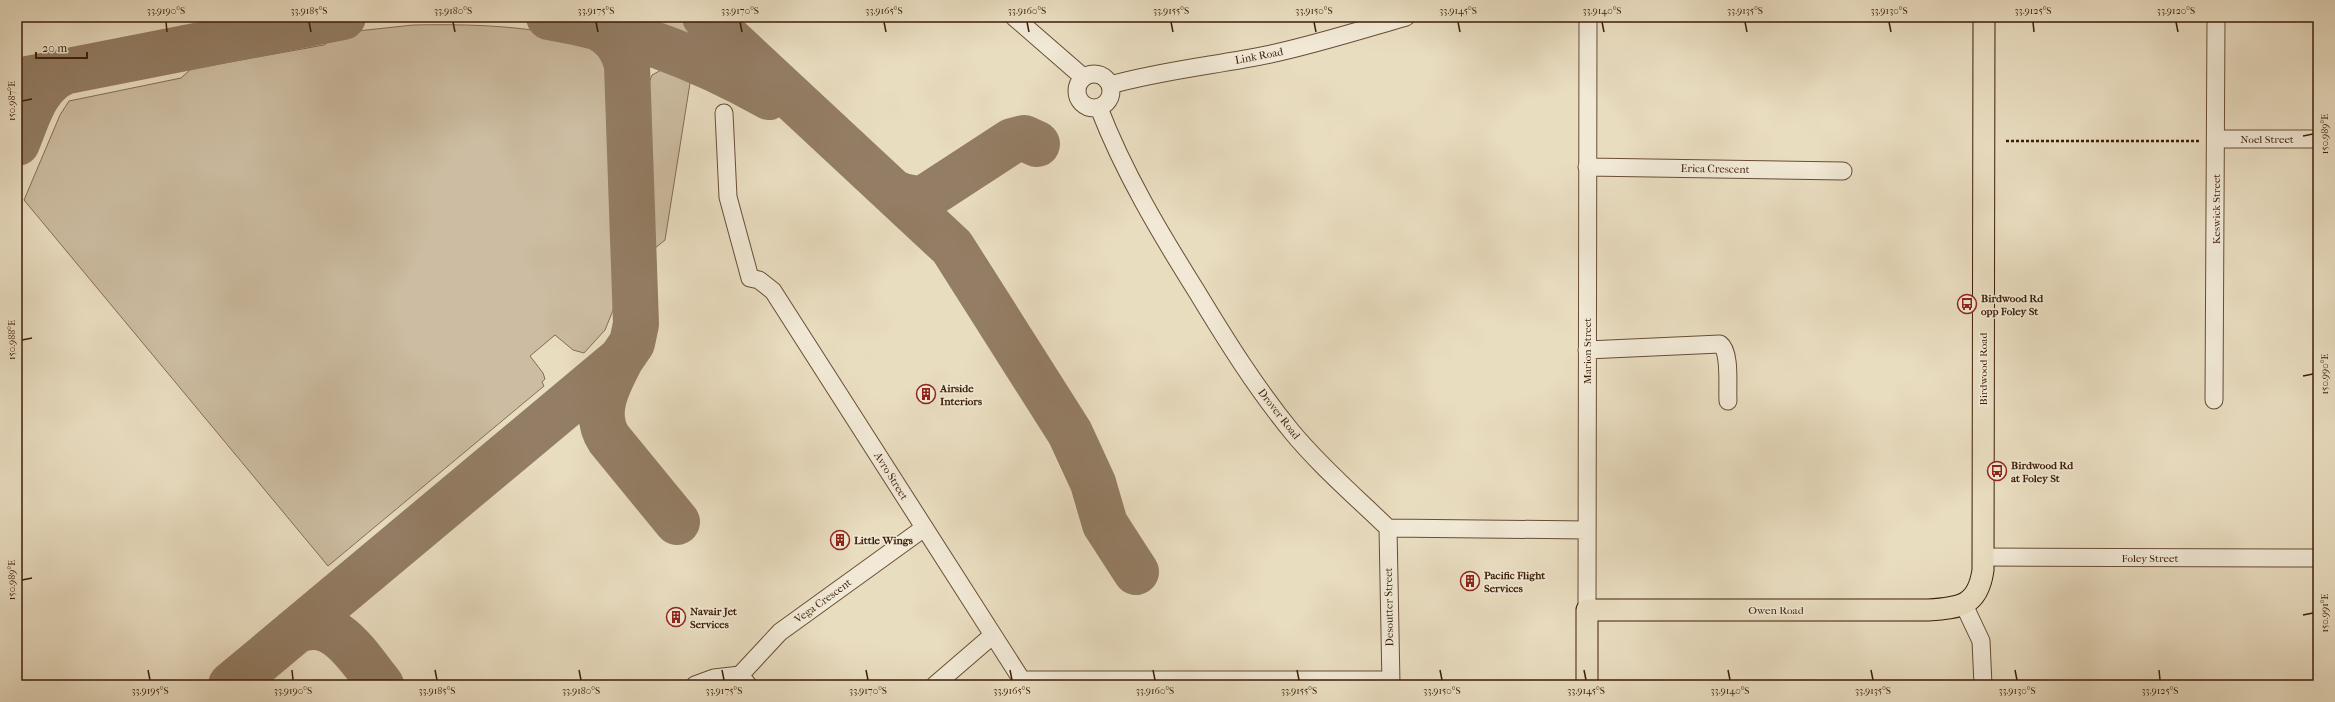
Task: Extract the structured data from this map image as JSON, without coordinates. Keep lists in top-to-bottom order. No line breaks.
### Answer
{"streets":{"main road":["Marion Street","Birdwood Road","Owen Road"],"street":["Link Road","Noel Street","Erica Crescent","Keswick Street","Drover Road","Avro Street","Foley Street","Vega Crescent","Desoutter Street"]},"crossings":[["Link Road","Drover Road"],["Noel Street","Keswick Street"],["Erica Crescent","Marion Street"],["Marion Street","Owen Road"],["Birdwood Road","Foley Street"],["Birdwood Road","Owen Road"],["Drover Road","Desoutter Street"],["Avro Street","Vega Crescent"]],"places":{"bus stop":["Birdwood Rd opp Foley St","Birdwood Rd at Foley St"],"building":["Airside Interiors","Little Wings","Pacific Flight Services","Navair Jet Services"]},"scale_bar":"20 m","coordinates":["33.9190°S","33.9185°S","33.9180°S","33.9175°S","33.9170°S","33.9165°S","33.9160°S","33.9155°S","33.9150°S","33.9145°S","33.9140°S","33.9135°S","33.9130°S","33.9125°S","33.9120°S","150.987°E","150.989°E","150.988°E","150.990°E","150.991°E","33.9195°S"]}
